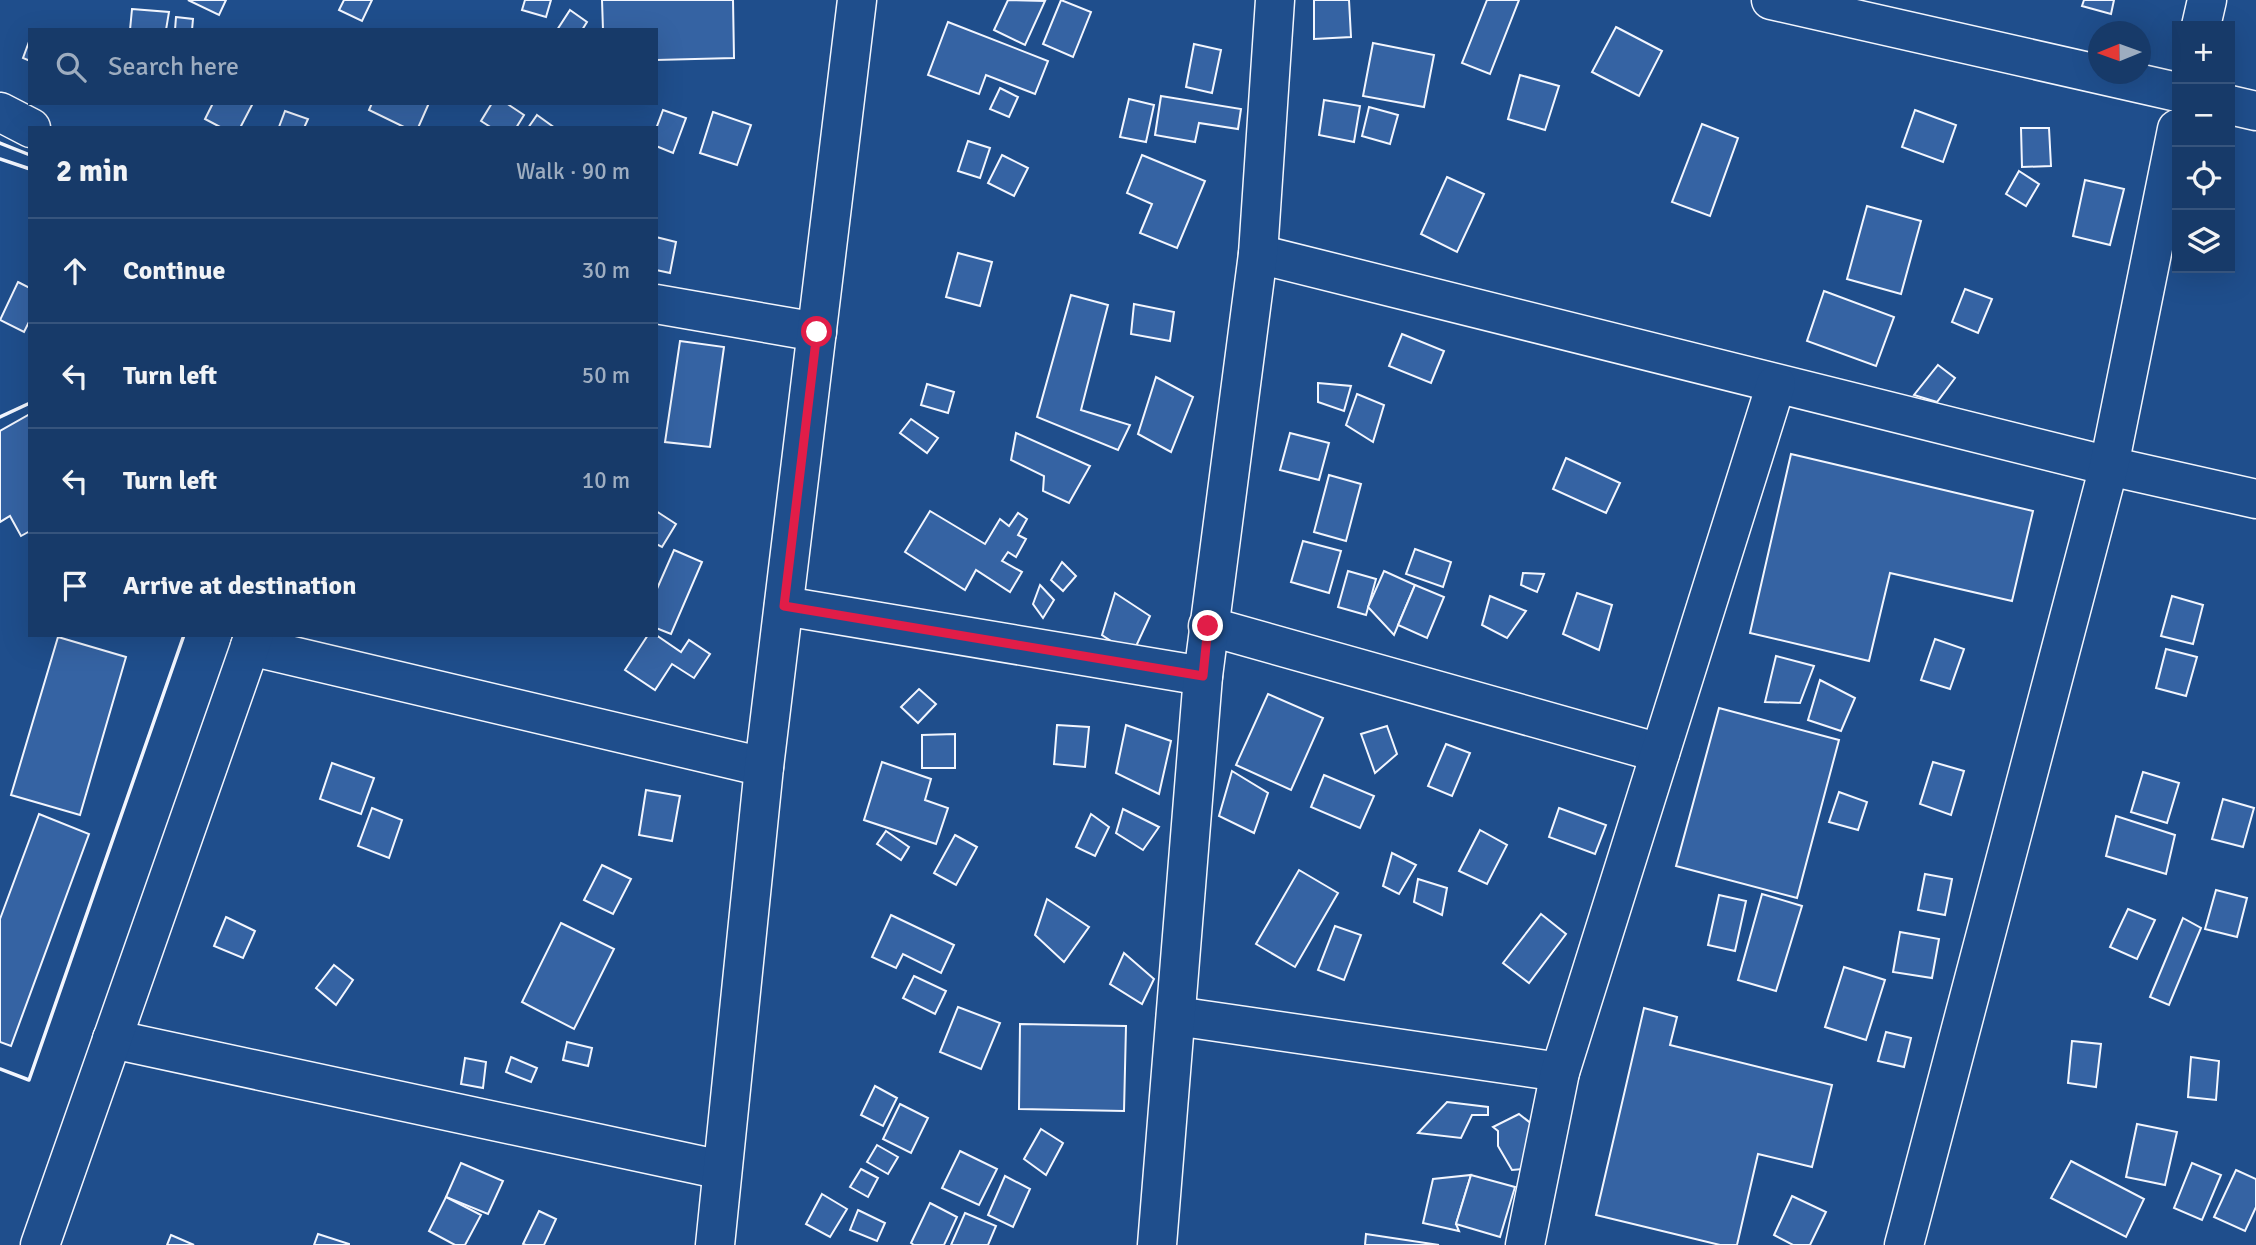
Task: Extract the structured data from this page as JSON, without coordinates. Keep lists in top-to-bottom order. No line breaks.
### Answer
{"north":"left","page":{"map_buttons":["+","−"],"search":"Search here","heading":["2 min","Walk · 90 m"],"list":[["Continue","30 m"],["Turn left","50 m"],["Turn left","10 m"],"Arrive at destination"]}}
